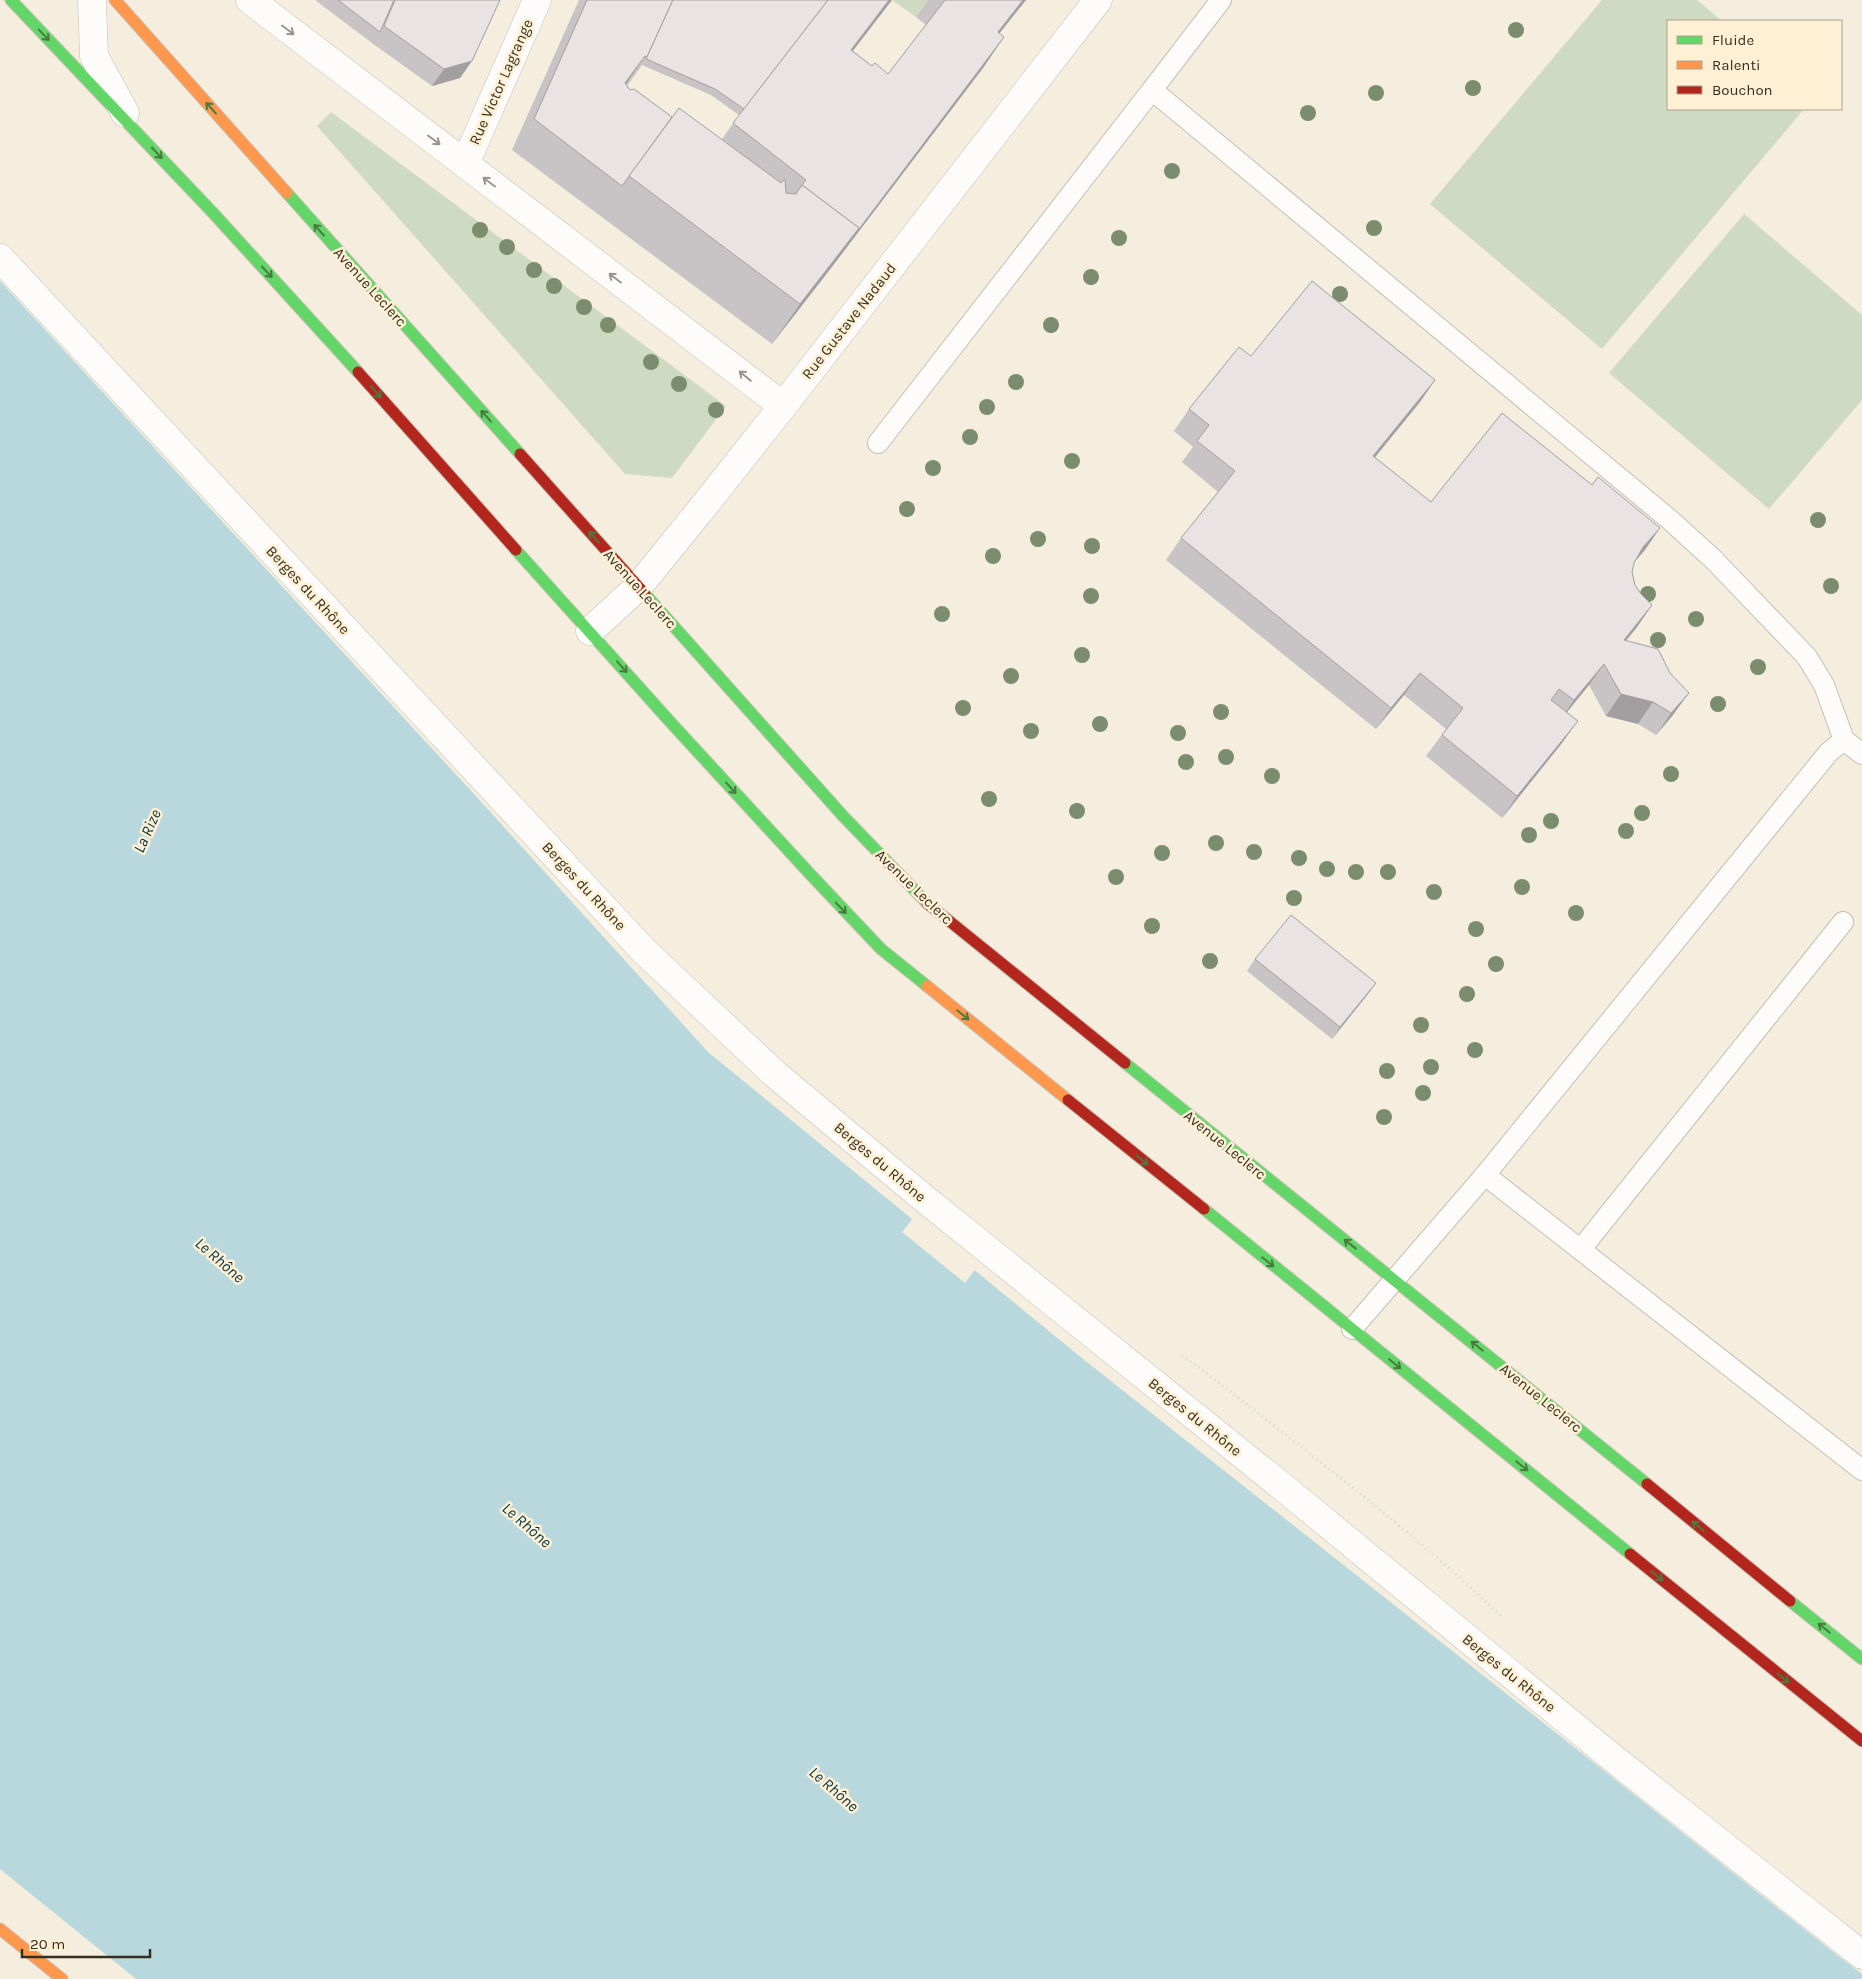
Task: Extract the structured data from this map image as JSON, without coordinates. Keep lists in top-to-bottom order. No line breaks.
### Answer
{"streets":{"main road":["Avenue Leclerc"],"street":["Rue Victor Lagrange","Rue Gustave Nadaud","Berges du Rhône"]},"crossings":[["Avenue Leclerc","Rue Gustave Nadaud"]],"water":["La Rize","Le Rhône"],"legend":["Fluide","Ralenti","Bouchon"],"scale_bar":"20 m"}
